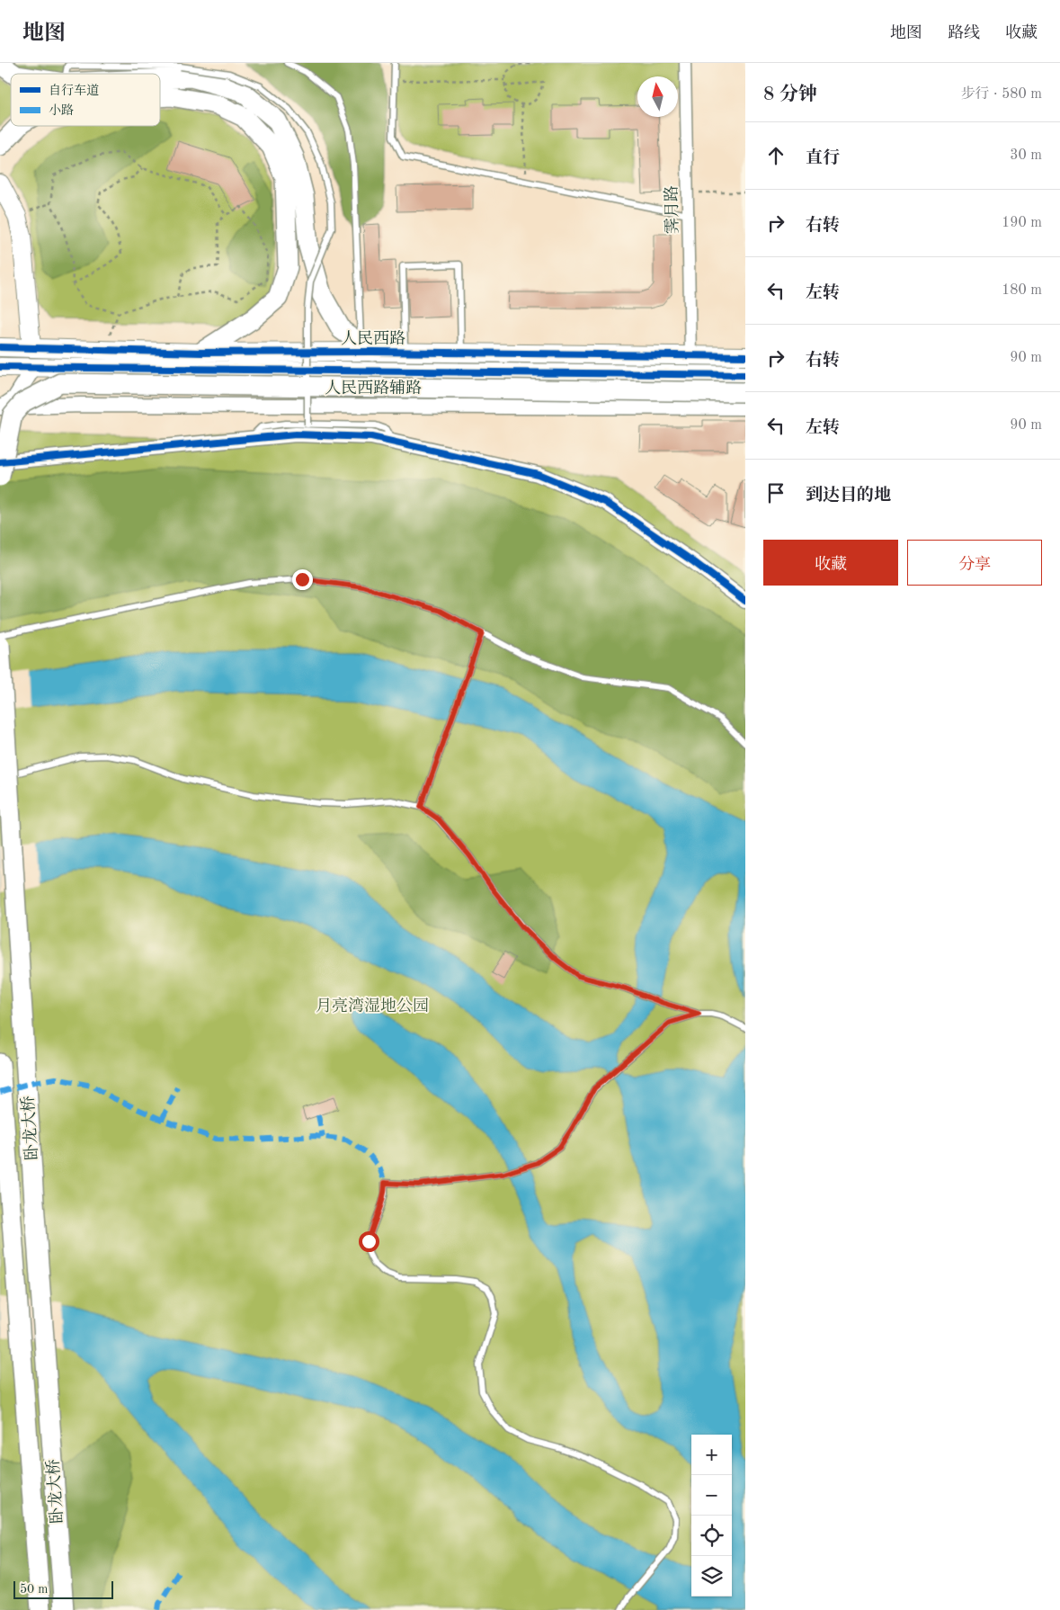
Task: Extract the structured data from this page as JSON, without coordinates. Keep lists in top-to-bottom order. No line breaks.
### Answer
{"streets":{"highway":["卧龙大桥"],"main road":["人民西路"],"street":["霁月路","人民西路辅路"]},"crossings":[["霁月路","人民西路"]],"parks":["月亮湾湿地公园"],"legend":["自行车道","小路"],"scale_bar":"50 m","north":"top","page":{"header":"地图","nav":["地图","路线","收藏"],"heading":["8 分钟","步行 · 580 m"],"list":[["直行","30 m"],["右转","190 m"],["左转","180 m"],["右转","90 m"],["左转","90 m"],"到达目的地"],"buttons":["收藏","分享"],"map_buttons":["+","−"],"scale":"50 m"}}
